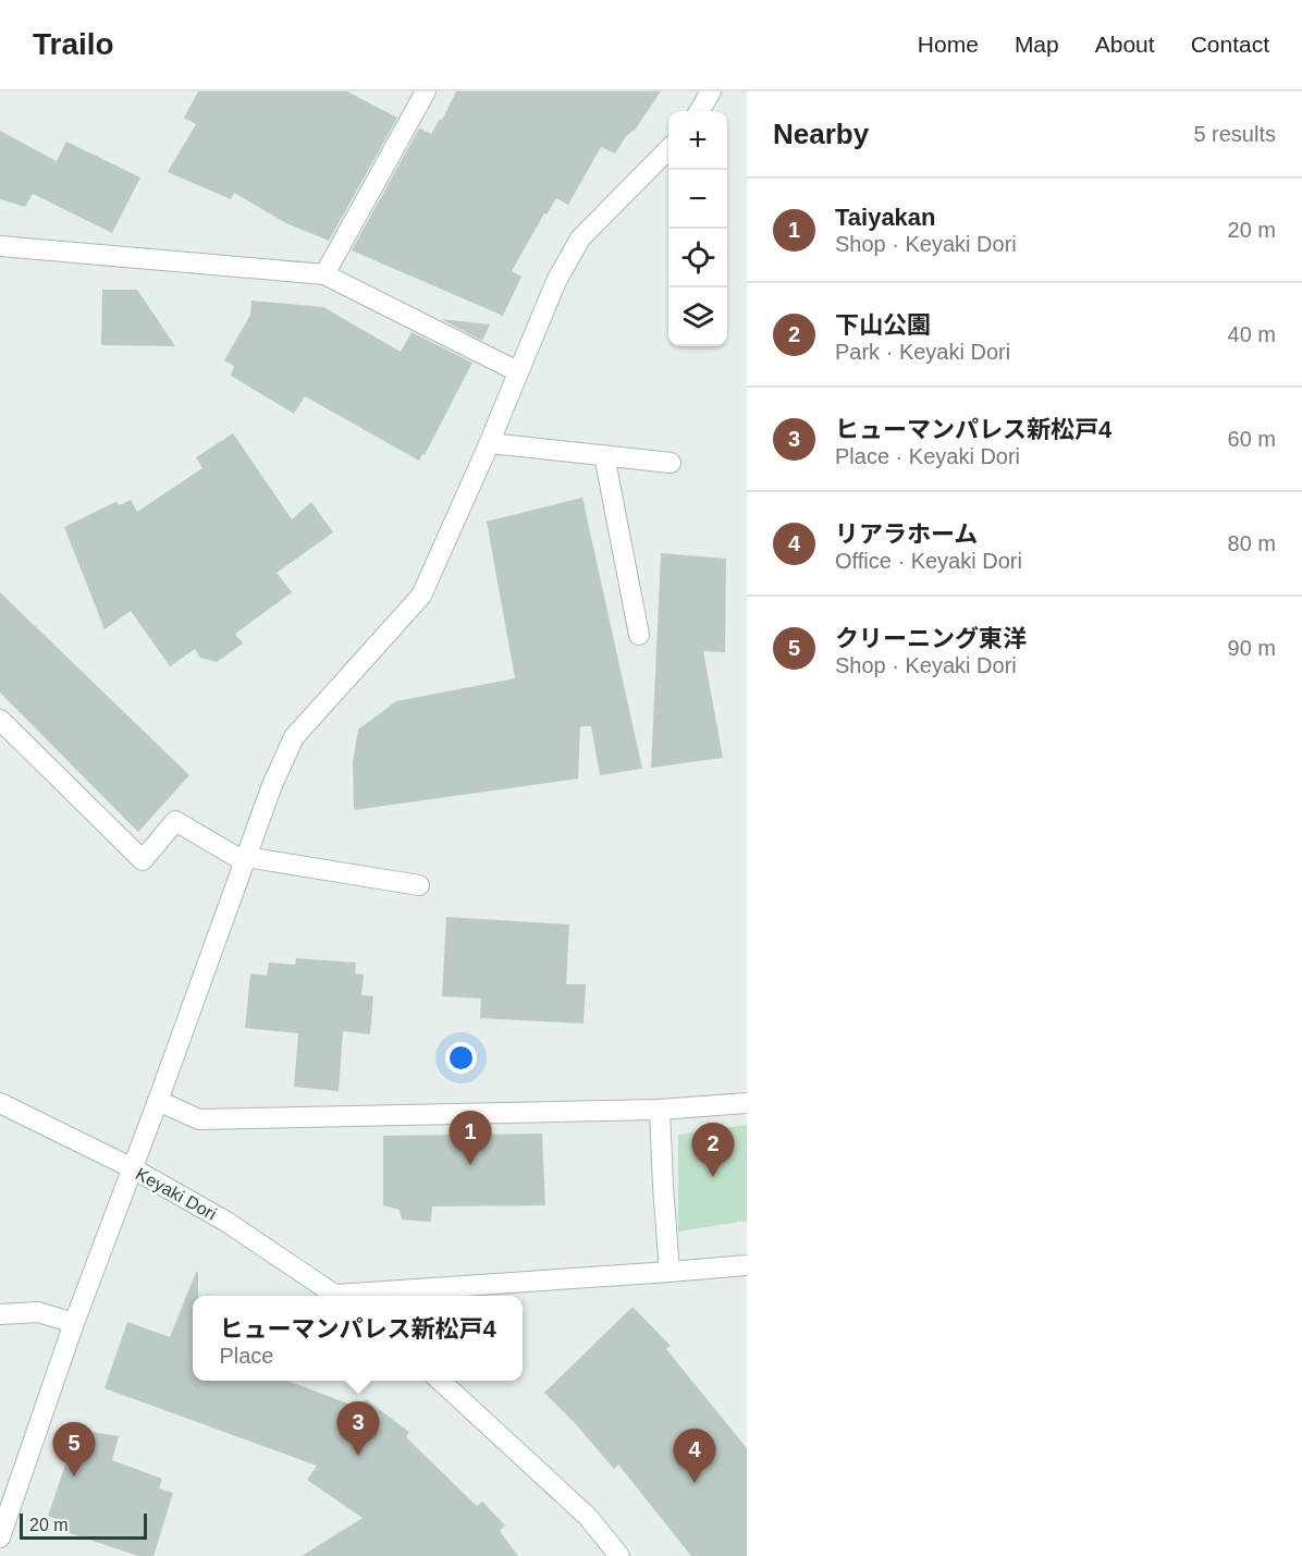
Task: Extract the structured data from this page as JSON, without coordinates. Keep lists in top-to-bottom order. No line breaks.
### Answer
{"streets":{"street":["Keyaki Dori"]},"scale_bar":"20 m","page":{"header":"Trailo","nav":["Home","Map","About","Contact"],"heading":["Nearby","5 results"],"map_buttons":["+","−"],"list":[{"mark":"1","name":"Taiyakan","note":"Shop · Keyaki Dori","value":"20 m"},{"mark":"2","name":"下山公園","note":"Park · Keyaki Dori","value":"40 m"},{"mark":"3","name":"ヒューマンパレス新松戸4","note":"Place · Keyaki Dori","value":"60 m"},{"mark":"4","name":"リアラホーム","note":"Office · Keyaki Dori","value":"80 m"},{"mark":"5","name":"クリーニング東洋","note":"Shop · Keyaki Dori","value":"90 m"}],"pins":["1","2","3","5","4"],"popup":["ヒューマンパレス新松戸4","Place"],"scale":"20 m"}}
